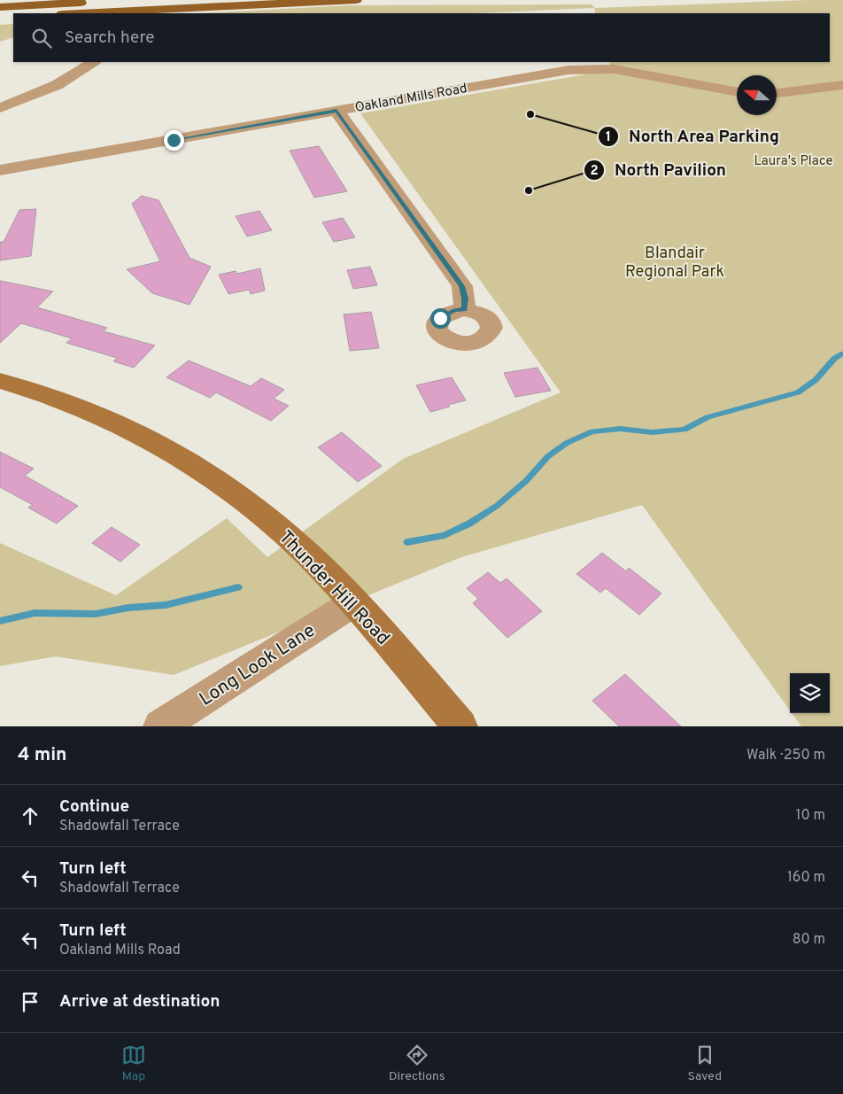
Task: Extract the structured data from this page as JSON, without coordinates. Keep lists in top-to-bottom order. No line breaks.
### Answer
{"streets":{"street":["Oakland Mills Road","Thunder Hill Road","Long Look Lane"]},"crossings":[["Thunder Hill Road","Long Look Lane"]],"parks":["Laura's Place","Blandair Regional Park"],"places":["North Area Parking","North Pavilion"],"north":"left","page":{"search":"Search here","heading":["4 min","Walk · 250 m"],"list":[["Continue","Shadowfall Terrace","10 m"],["Turn left","Shadowfall Terrace","160 m"],["Turn left","Oakland Mills Road","80 m"],"Arrive at destination"],"nav":["Map","Directions","Saved"]}}
